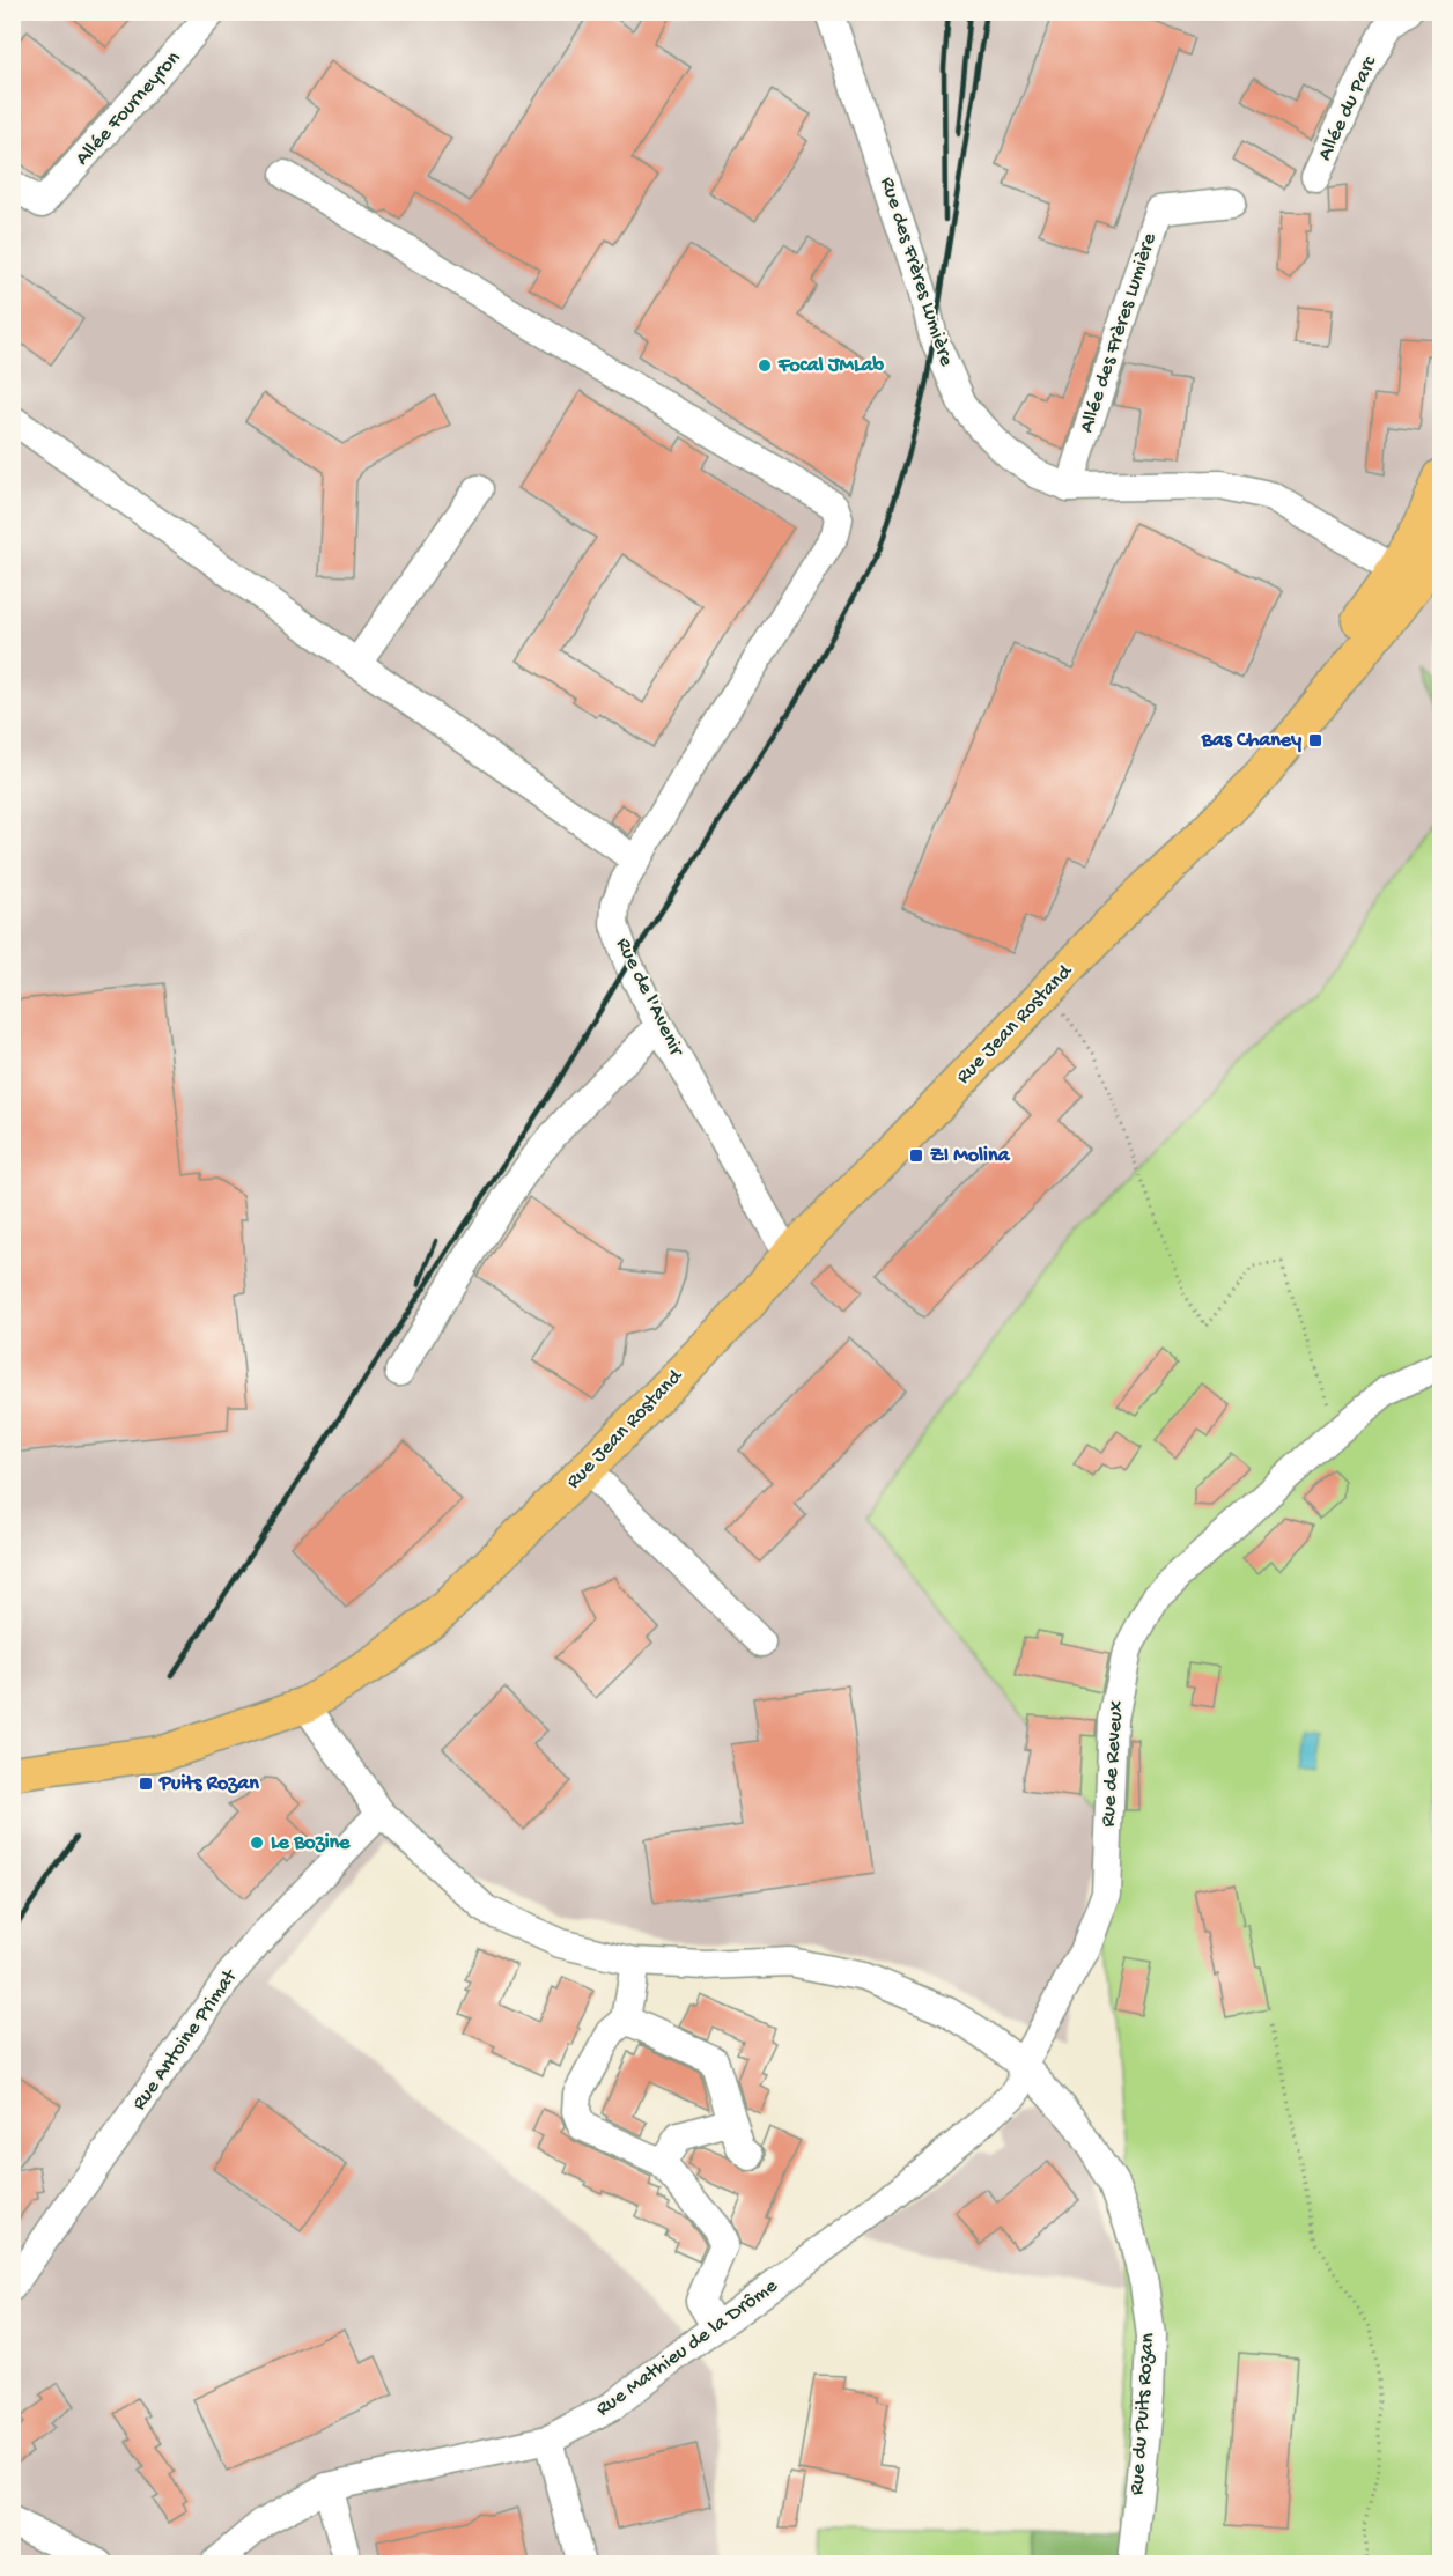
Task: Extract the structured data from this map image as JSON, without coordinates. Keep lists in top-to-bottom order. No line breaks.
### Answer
{"streets":{"main road":["Rue Jean Rostand"],"street":["Allée Fourneyron","Allée du Parc","Rue des Frères Lumière","Allée des Frères Lumière","Rue de l'Avenir","Rue de Reveux","Rue Antoine Primat","Rue Mathieu de la Drôme","Rue du Puits Rozan"]},"crossings":[["Rue des Frères Lumière","Allée des Frères Lumière"],["Rue des Frères Lumière","Rue Jean Rostand"],["Rue de l'Avenir","Rue Jean Rostand"],["Rue Jean Rostand","Rue du Puits Rozan"],["Rue de Reveux","Rue Mathieu de la Drôme"],["Rue de Reveux","Rue du Puits Rozan"],["Rue Antoine Primat","Rue du Puits Rozan"],["Rue Mathieu de la Drôme","Rue du Puits Rozan"]],"places":{"other":["Focal JMLab","Le Bozine"],"transit":["Bas Chaney","ZI Molina","Puits Rozan"]}}
